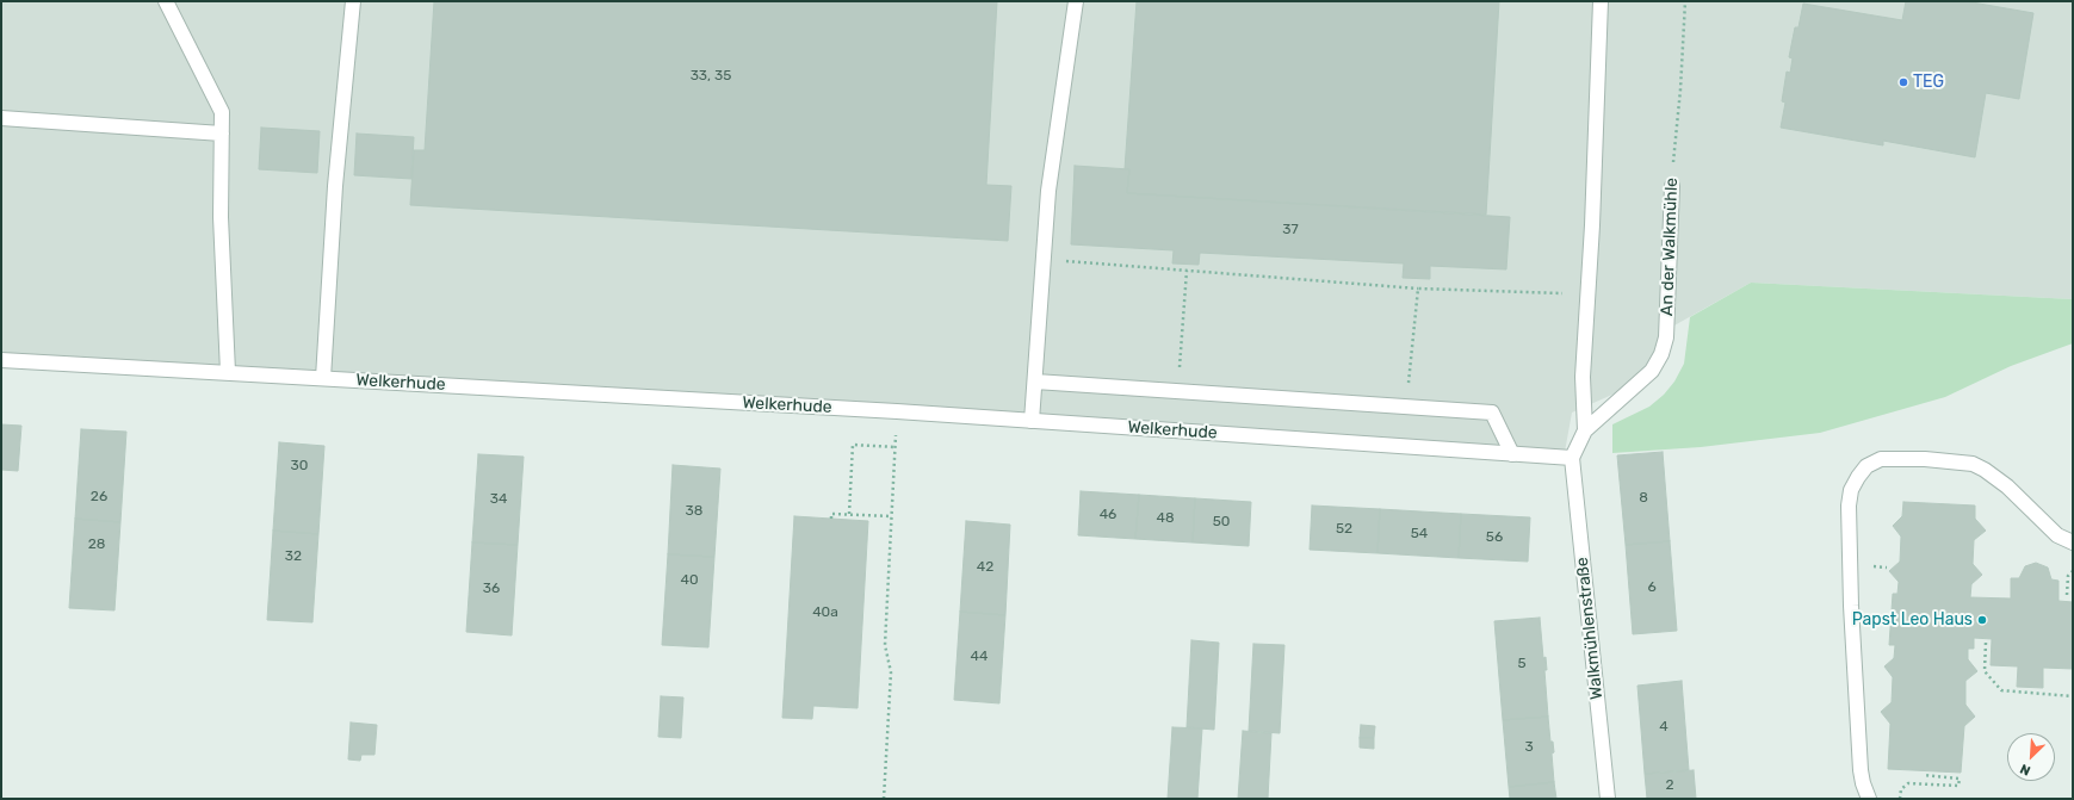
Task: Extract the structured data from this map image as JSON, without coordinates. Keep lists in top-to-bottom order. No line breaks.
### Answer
{"streets":{"street":["An der Walkmühle","Welkerhude","Walkmühlenstraße"]},"crossings":[["An der Walkmühle","Welkerhude"],["An der Walkmühle","Walkmühlenstraße"],["Welkerhude","Walkmühlenstraße"]],"places":["TEG","Papst Leo Haus"],"house_numbers":["33, 35","37","30","26","8","34","38","46","48","50","52","54","56","28","32","42","40","6","36","40a","44","5","4","3","2"],"north":"bottom left"}
